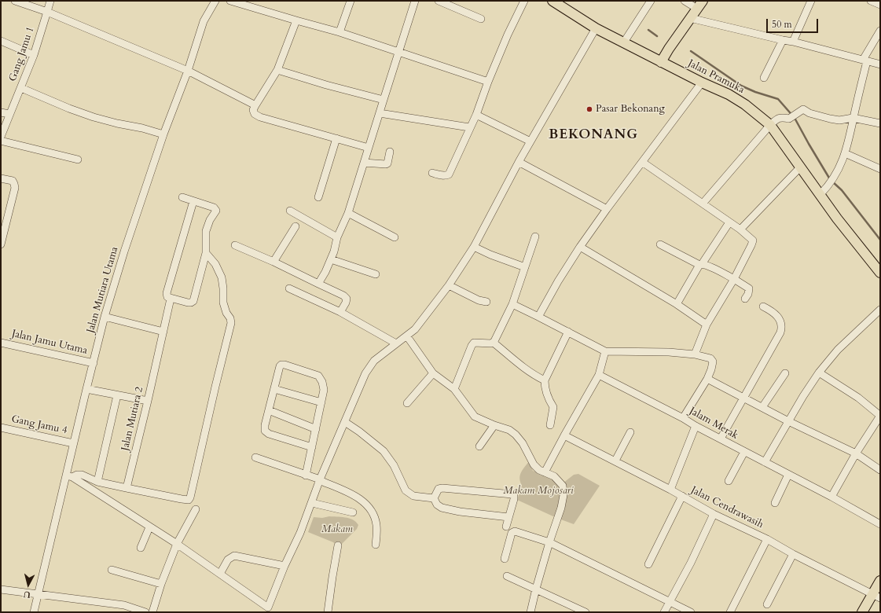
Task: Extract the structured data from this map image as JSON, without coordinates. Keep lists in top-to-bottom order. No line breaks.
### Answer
{"streets":{"main road":["Jalan Pramuka"],"street":["Gang Jamu 1","Jalan Mutiara Utama","Jalan Jamu Utama","Jalan Mutiara 2","Jalam Merak","Gang Jamu 4","Jalan Cendrawasih"]},"crossings":[["Jalan Mutiara Utama","Jalan Jamu Utama"],["Jalan Mutiara Utama","Gang Jamu 4"]],"districts":["BEKONANG"],"parks":["Makam Mojosari","Makam"],"places":["Pasar Bekonang"],"scale_bar":"50 m","north":"bottom"}
